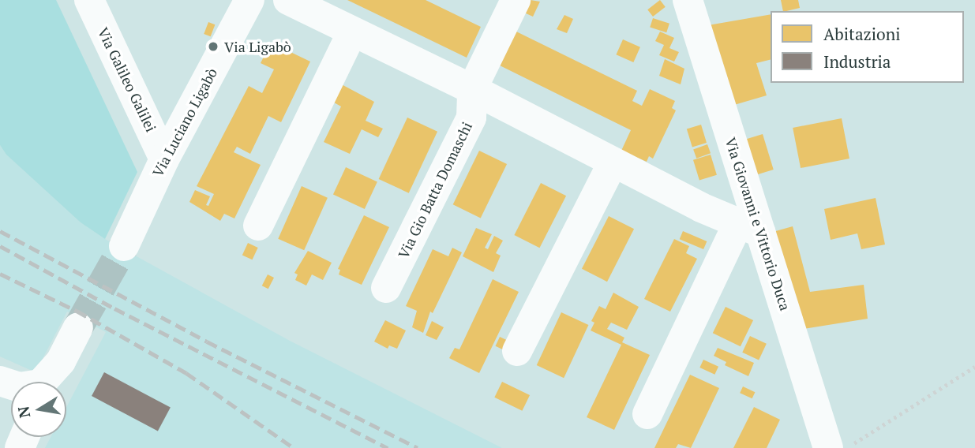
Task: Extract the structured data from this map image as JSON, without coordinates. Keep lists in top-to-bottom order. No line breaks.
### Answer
{"streets":{"street":["Via Galileo Galilei","Via Luciano Ligabò","Via Gio Batta Domaschi","Via Giovanni e Vittorio Duca"]},"crossings":[["Via Galileo Galilei","Via Luciano Ligabò"]],"places":["Via Ligabò"],"legend":["Abitazioni","Industria"],"north":"left"}
